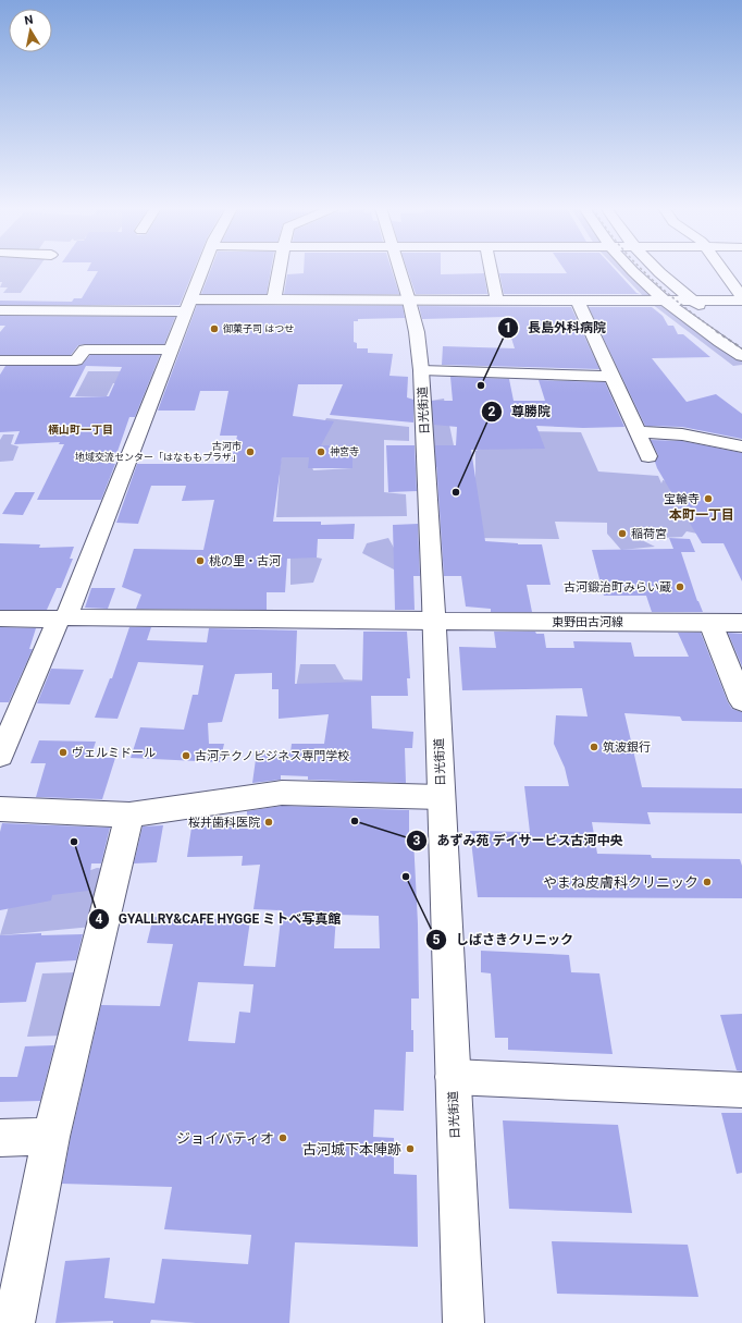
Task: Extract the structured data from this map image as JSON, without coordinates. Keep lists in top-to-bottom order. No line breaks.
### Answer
{"streets":{"street":["日光街道","東野田古河線"]},"crossings":[["日光街道","東野田古河線"]],"districts":["横山町一丁目","本町一丁目"],"places":["御菓子司 はつせ","長島外科病院","古河市 地域交流センター「はなももプラザ」","神宮寺","尊勝院","宝輪寺","稲荷宮","桃の里・古河","古河鍛治町みらい蔵","筑波銀行","ヴェルミドール","古河テクノビジネス専門学校","あずみ苑 デイサービス古河中央","桜井歯科医院","GYALLRY&CAFE HYGGE ミトベ写真館","しばさきクリニック","やまね皮膚科クリニック","ジョイパティオ","古河城下本陣跡"],"north":"top"}
